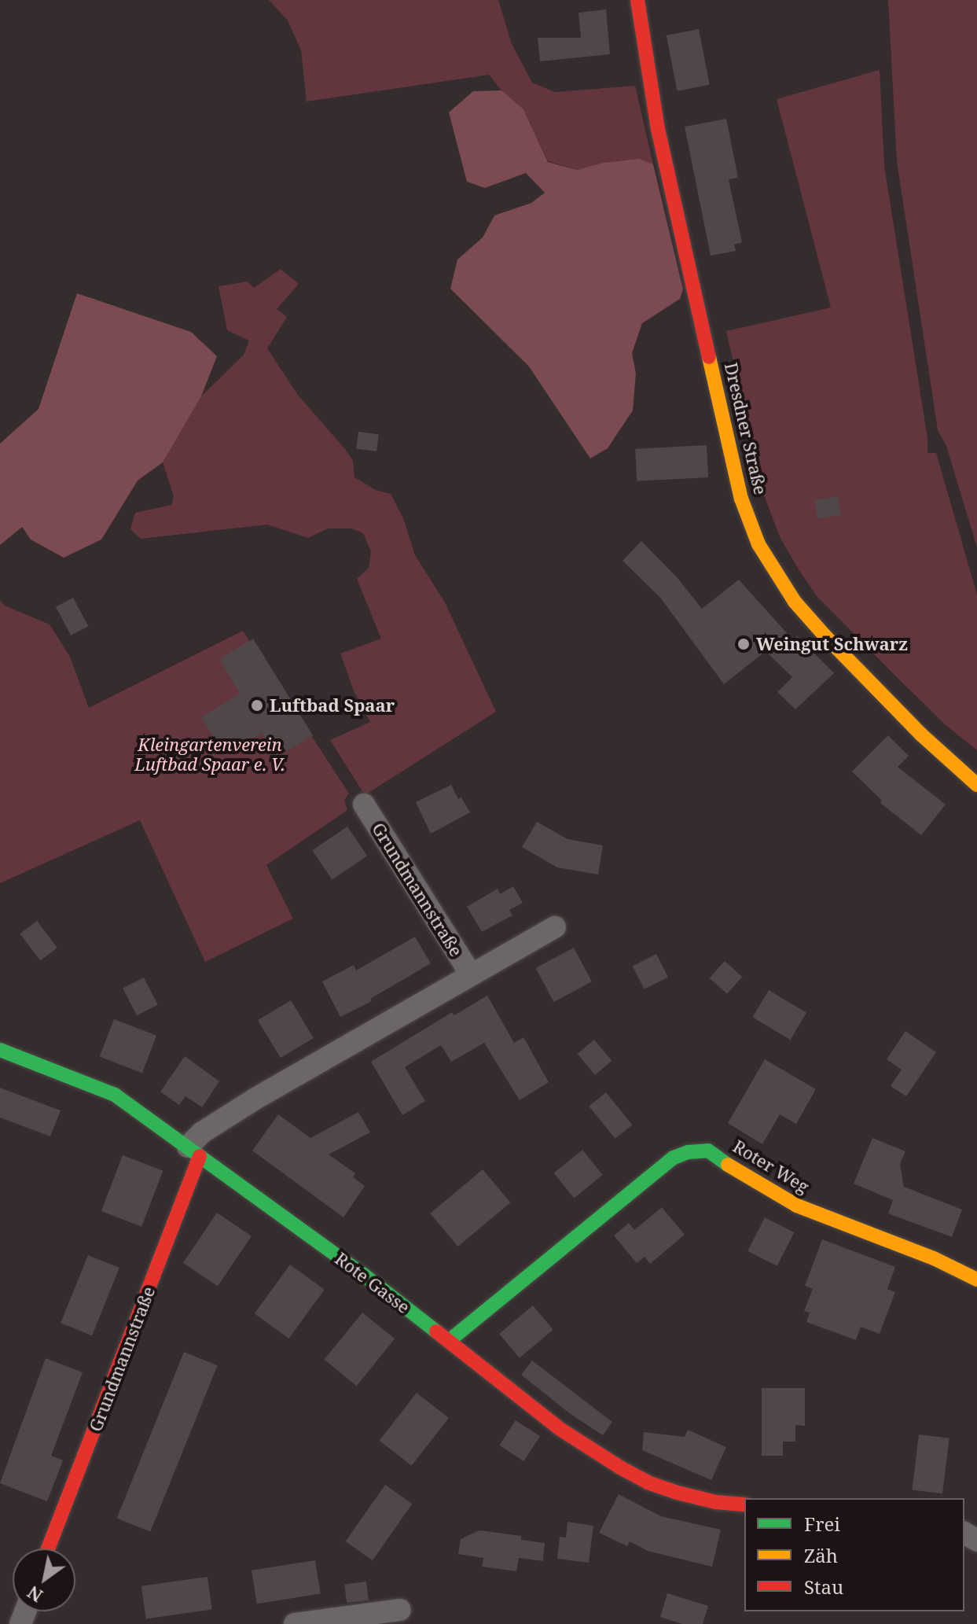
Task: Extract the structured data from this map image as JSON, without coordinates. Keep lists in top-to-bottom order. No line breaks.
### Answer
{"streets":{"street":["Dresdner Straße","Grundmannstraße","Roter Weg","Rote Gasse"]},"crossings":[["Grundmannstraße","Rote Gasse"],["Roter Weg","Rote Gasse"]],"parks":["Kleingartenverein Luftbad Spaar e. V."],"places":["Weingut Schwarz","Luftbad Spaar"],"legend":["Frei","Zäh","Stau"],"north":"bottom left"}
